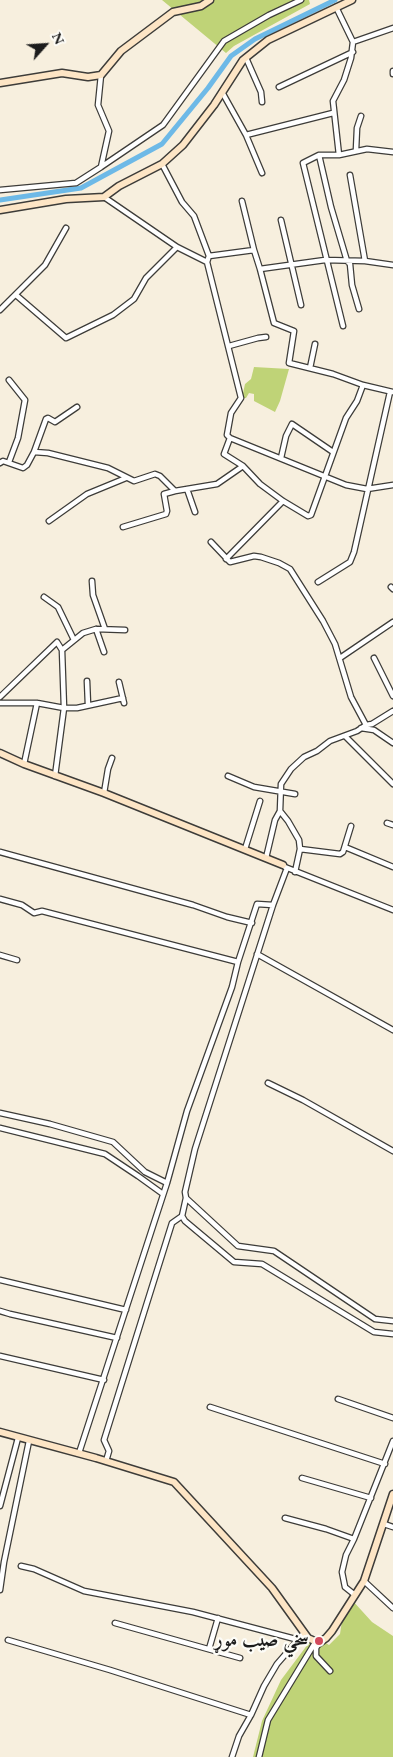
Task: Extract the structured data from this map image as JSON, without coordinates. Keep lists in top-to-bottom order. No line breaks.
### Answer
{"places":["سخي صیب موړ"],"north":"top right"}
